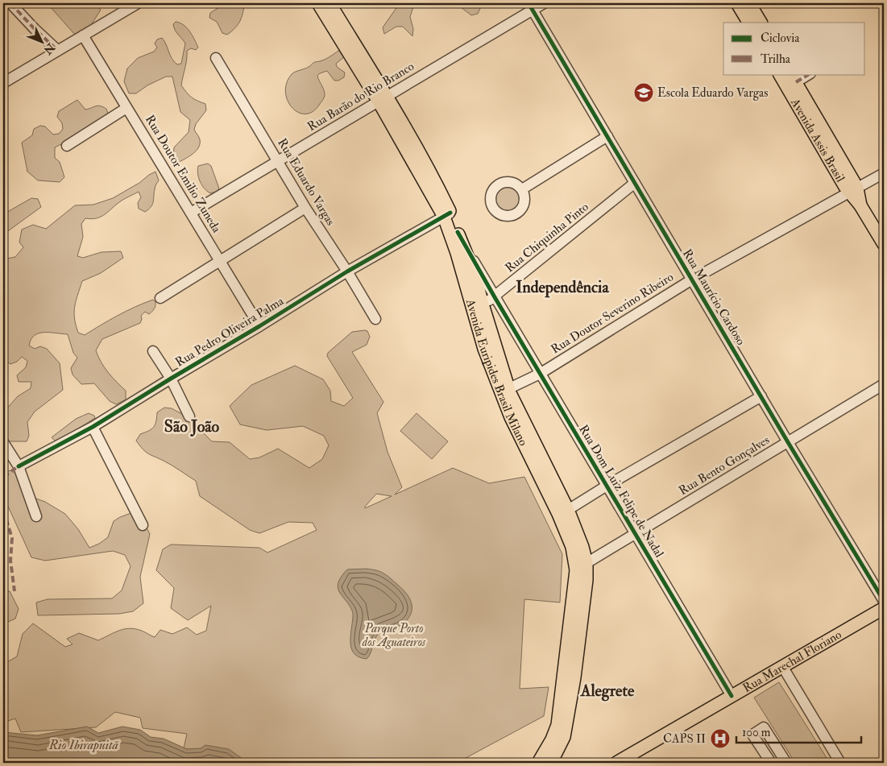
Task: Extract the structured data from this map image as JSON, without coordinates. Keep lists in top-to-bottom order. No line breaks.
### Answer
{"streets":{"main road":["Avenida Assis Brasil","Avenida Euripides Brasil Milano","Rua Marechal Floriano"],"street":["Rua Barão do Rio Branco","Rua Doutor Emilio Zuneda","Rua Eduardo Vargas","Rua Chiquinha Pinto","Rua Maurício Cardoso","Rua Doutor Severino Ribeiro","Rua Pedro Oliveira Palma","Rua Bento Gonçalves","Rua Dom Luiz Felipe de Nadal"]},"crossings":[["Rua Barão do Rio Branco","Rua Doutor Emilio Zuneda"],["Rua Barão do Rio Branco","Rua Eduardo Vargas"],["Rua Barão do Rio Branco","Rua Maurício Cardoso"],["Rua Barão do Rio Branco","Avenida Euripides Brasil Milano"],["Avenida Assis Brasil","Rua Doutor Severino Ribeiro"],["Rua Doutor Emilio Zuneda","Rua Pedro Oliveira Palma"],["Rua Eduardo Vargas","Rua Pedro Oliveira Palma"],["Rua Chiquinha Pinto","Rua Maurício Cardoso"],["Rua Chiquinha Pinto","Avenida Euripides Brasil Milano"],["Rua Chiquinha Pinto","Rua Dom Luiz Felipe de Nadal"],["Rua Maurício Cardoso","Rua Doutor Severino Ribeiro"],["Rua Maurício Cardoso","Rua Bento Gonçalves"],["Rua Doutor Severino Ribeiro","Avenida Euripides Brasil Milano"],["Rua Doutor Severino Ribeiro","Rua Dom Luiz Felipe de Nadal"],["Rua Pedro Oliveira Palma","Avenida Euripides Brasil Milano"],["Avenida Euripides Brasil Milano","Rua Bento Gonçalves"],["Avenida Euripides Brasil Milano","Rua Dom Luiz Felipe de Nadal"],["Rua Bento Gonçalves","Rua Dom Luiz Felipe de Nadal"],["Rua Dom Luiz Felipe de Nadal","Rua Marechal Floriano"]],"districts":["Independência","São João","Alegrete"],"water":["Rio Ibirapuitã"],"parks":["Parque Porto dos Aguateiros"],"places":{"school or university":["Escola Eduardo Vargas"],"hospital":["CAPS II"]},"legend":["Ciclovia","Trilha"],"scale_bar":"100 m","north":"bottom right"}
